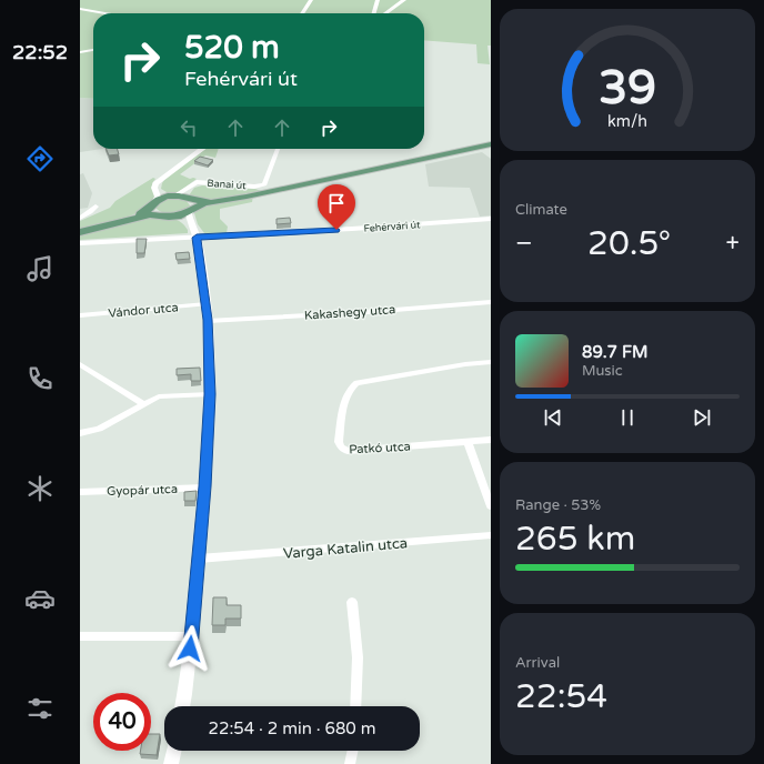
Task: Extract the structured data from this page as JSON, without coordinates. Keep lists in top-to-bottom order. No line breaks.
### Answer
{"streets":{"street":["Banai út","Fehérvári út","Vándor utca","Kakashegy utca","Patkó utca","Gyopár utca","Varga Katalin utca"]},"page":{"tabs":"22:52","turn":["520 m","Fehérvári út"],"tile":["Climate",["Range · 53%","265 km"],["Arrival","22:54"]],"heat":["−","20.5°","+"],"song":["89.7 FM","Music"],"limit":"40","trip":"22:54 · 2 min · 680 m","gauge":["39","km/h"]}}
